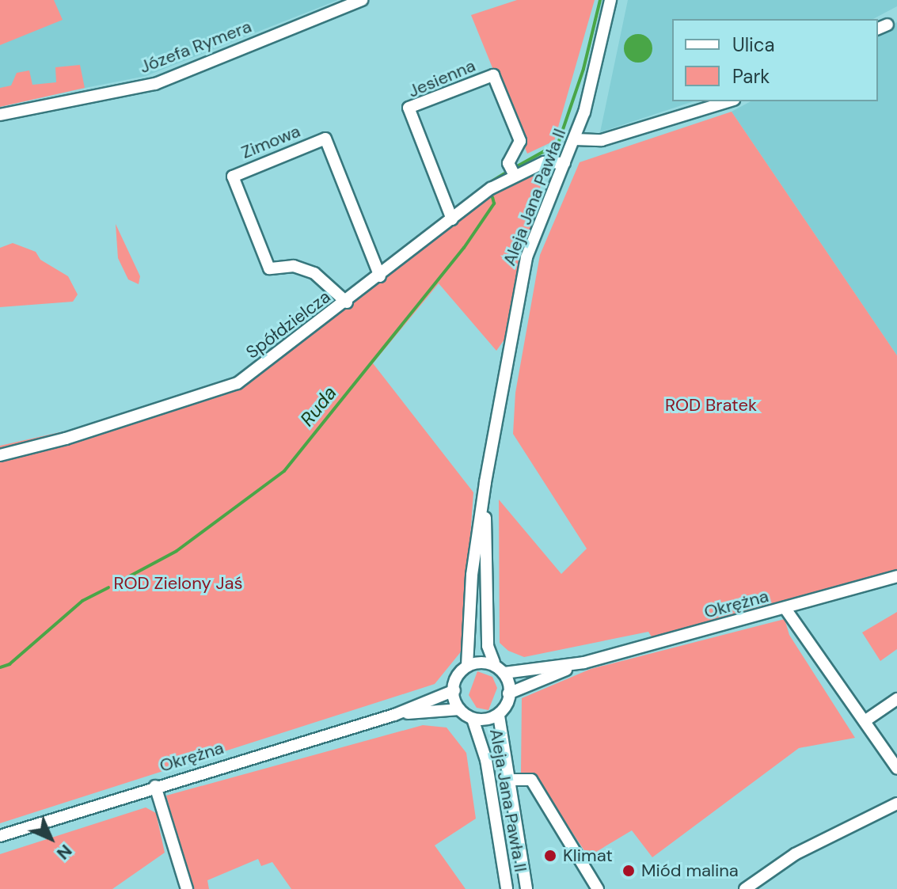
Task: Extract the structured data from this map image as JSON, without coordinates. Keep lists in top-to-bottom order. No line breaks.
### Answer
{"streets":{"street":["Józefa Rymera","Jesienna","Zimowa","Aleja Jana Pawła II","Spółdzielcza","Okrężna"]},"crossings":[["Jesienna","Spółdzielcza"],["Zimowa","Spółdzielcza"],["Aleja Jana Pawła II","Spółdzielcza"],["Aleja Jana Pawła II","Okrężna"]],"water":["Ruda"],"parks":["ROD Bratek","ROD Zielony Jaś"],"places":["Klimat","Miód malina"],"legend":["Ulica","Park"],"north":"bottom right"}
